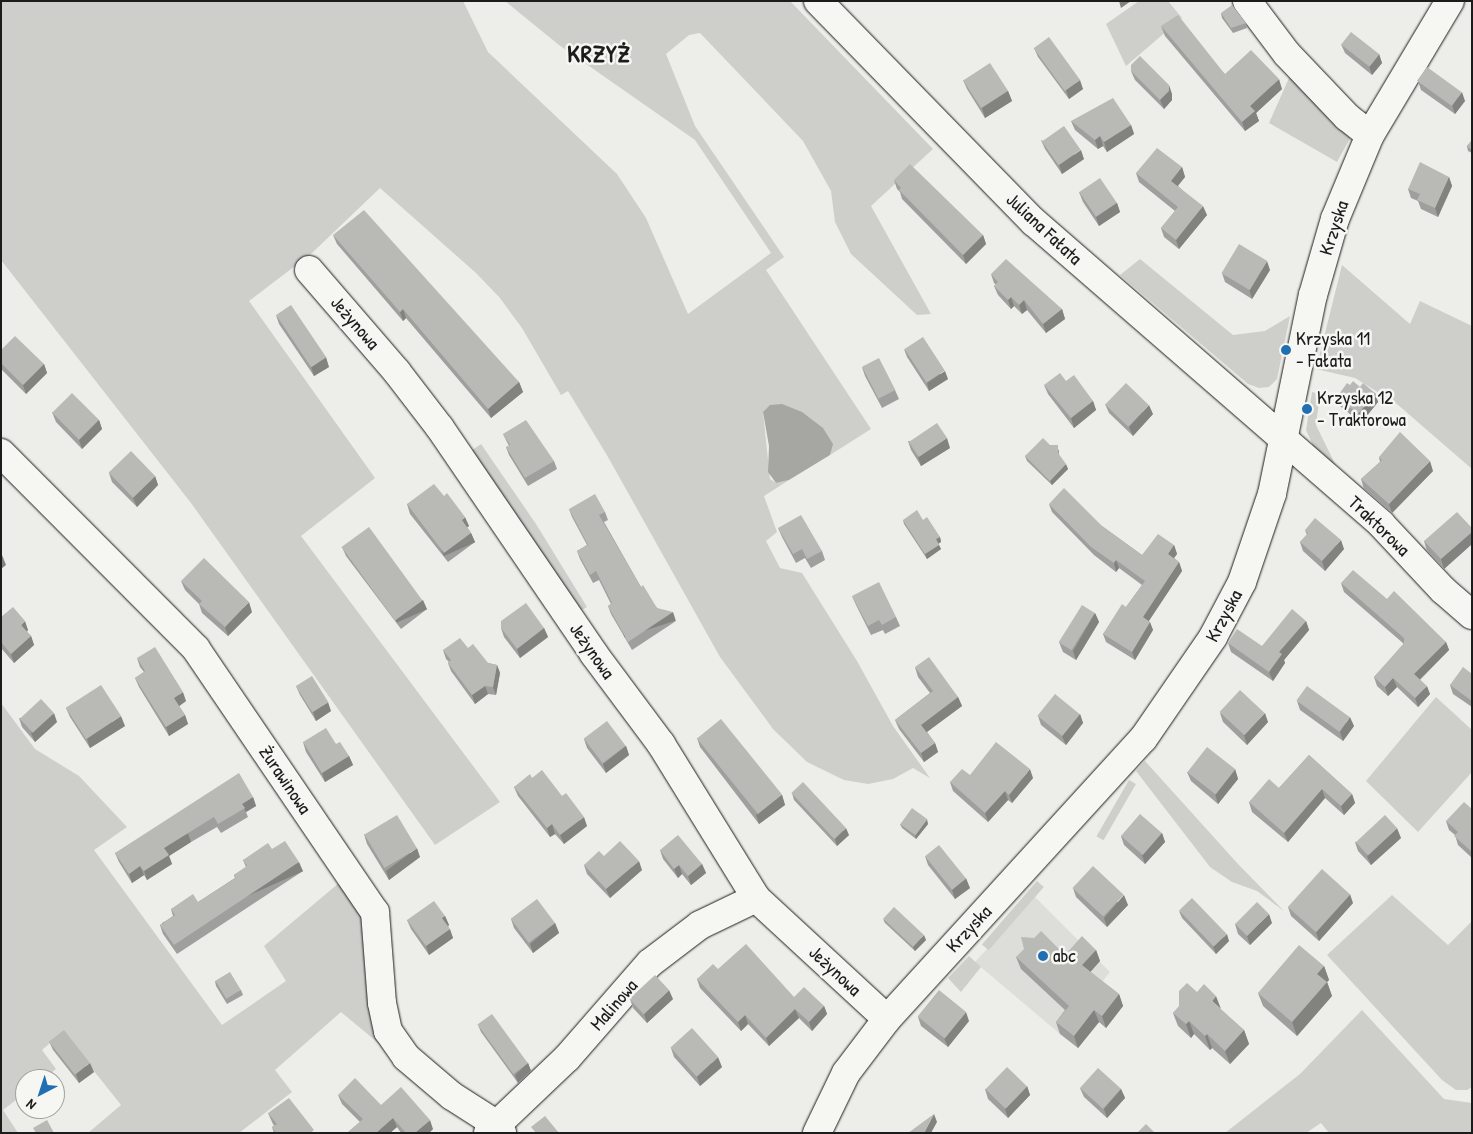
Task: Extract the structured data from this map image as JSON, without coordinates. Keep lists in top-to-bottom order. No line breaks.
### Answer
{"streets":{"street":["Krzyska","Juliana Fałata","Jeżynowa","Traktorowa","Żurawinowa","Malinowa"]},"crossings":[["Krzyska","Juliana Fałata"],["Krzyska","Jeżynowa"],["Krzyska","Traktorowa"],["Juliana Fałata","Traktorowa"],["Jeżynowa","Malinowa"],["Żurawinowa","Malinowa"]],"districts":["KRZYŻ"],"places":["Krzyska 11 - Fałata","Krzyska 12 - Traktorowa","abc"],"north":"bottom left"}
